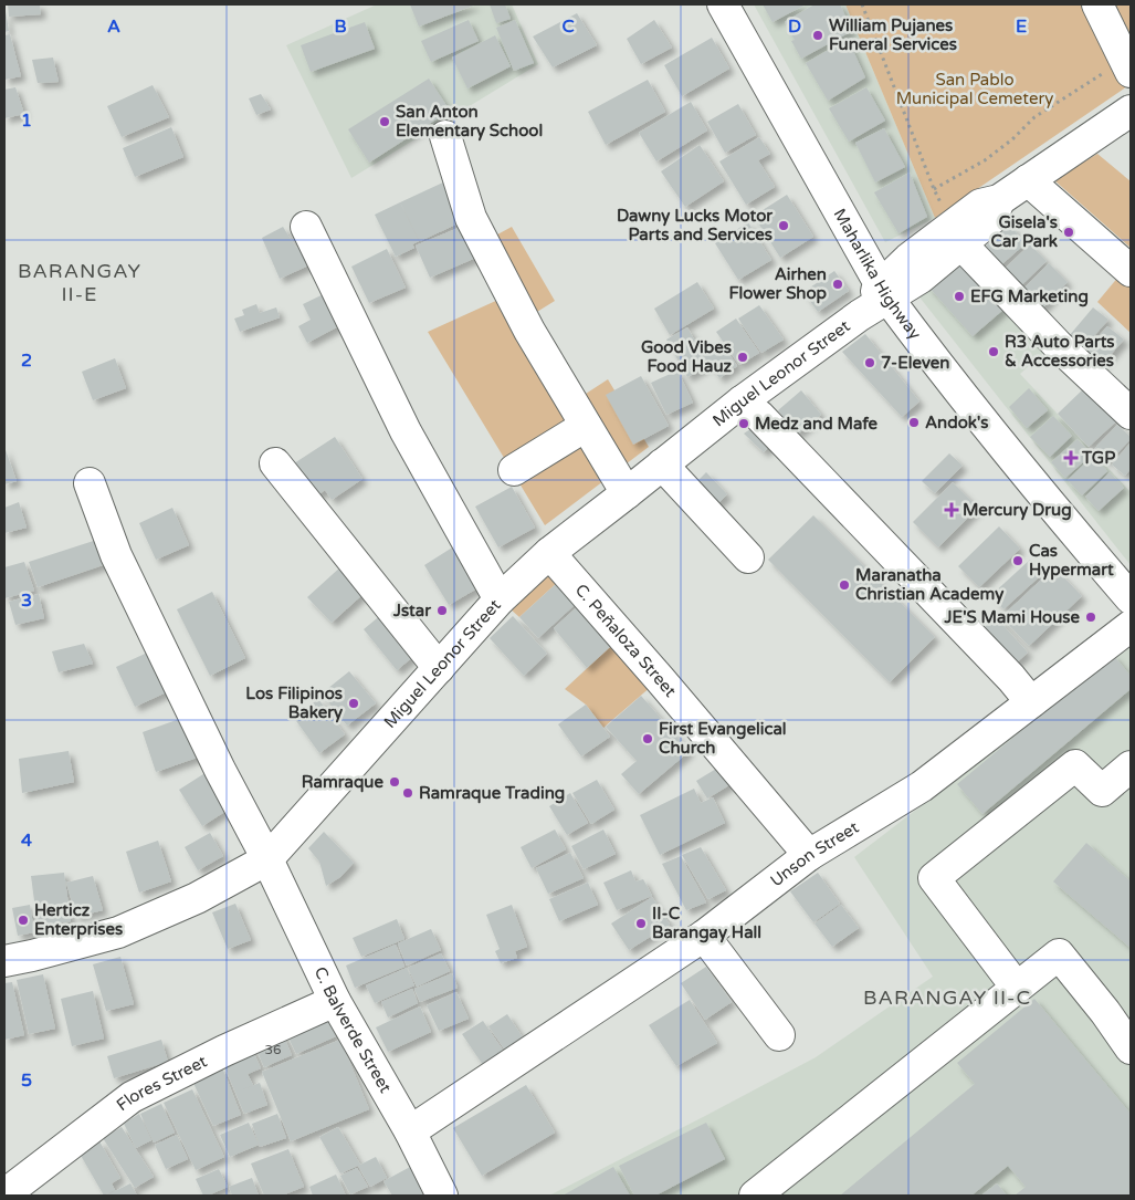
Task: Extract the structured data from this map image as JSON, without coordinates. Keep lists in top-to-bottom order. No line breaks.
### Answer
{"streets":{"street":["Maharlika Highway","Miguel Leonor Street","C. Peñaloza Street","Unson Street","C. Balverde Street","Flores Street"]},"crossings":[["Maharlika Highway","Miguel Leonor Street"],["Miguel Leonor Street","C. Peñaloza Street"],["Miguel Leonor Street","C. Balverde Street"],["C. Peñaloza Street","Unson Street"],["Unson Street","C. Balverde Street"],["C. Balverde Street","Flores Street"]],"districts":["BARANGAY II-E","BARANGAY II-C"],"parks":["San Pablo Municipal Cemetery"],"places":{"other":["William Pujanes Funeral Services","San Anton Elementary School","Dawny Lucks Motor Parts and Services","Gisela's Car Park","Airhen Flower Shop","EFG Marketing","R3 Auto Parts & Accessories","Good Vibes Food Hauz","7-Eleven","Andok's","Medz and Mafe","Cas Hypermart","Maranatha Christian Academy","Jstar","JE'S Mami House","Los Filipinos Bakery","First Evangelical Church","Ramraque","Ramraque Trading","Herticz Enterprises","II-C Barangay Hall"],"health":["TGP","Mercury Drug"]},"house_numbers":["36"],"grid":{"columns":["A","B","C","D","E"],"rows":["1","2","3","4","5"]}}
